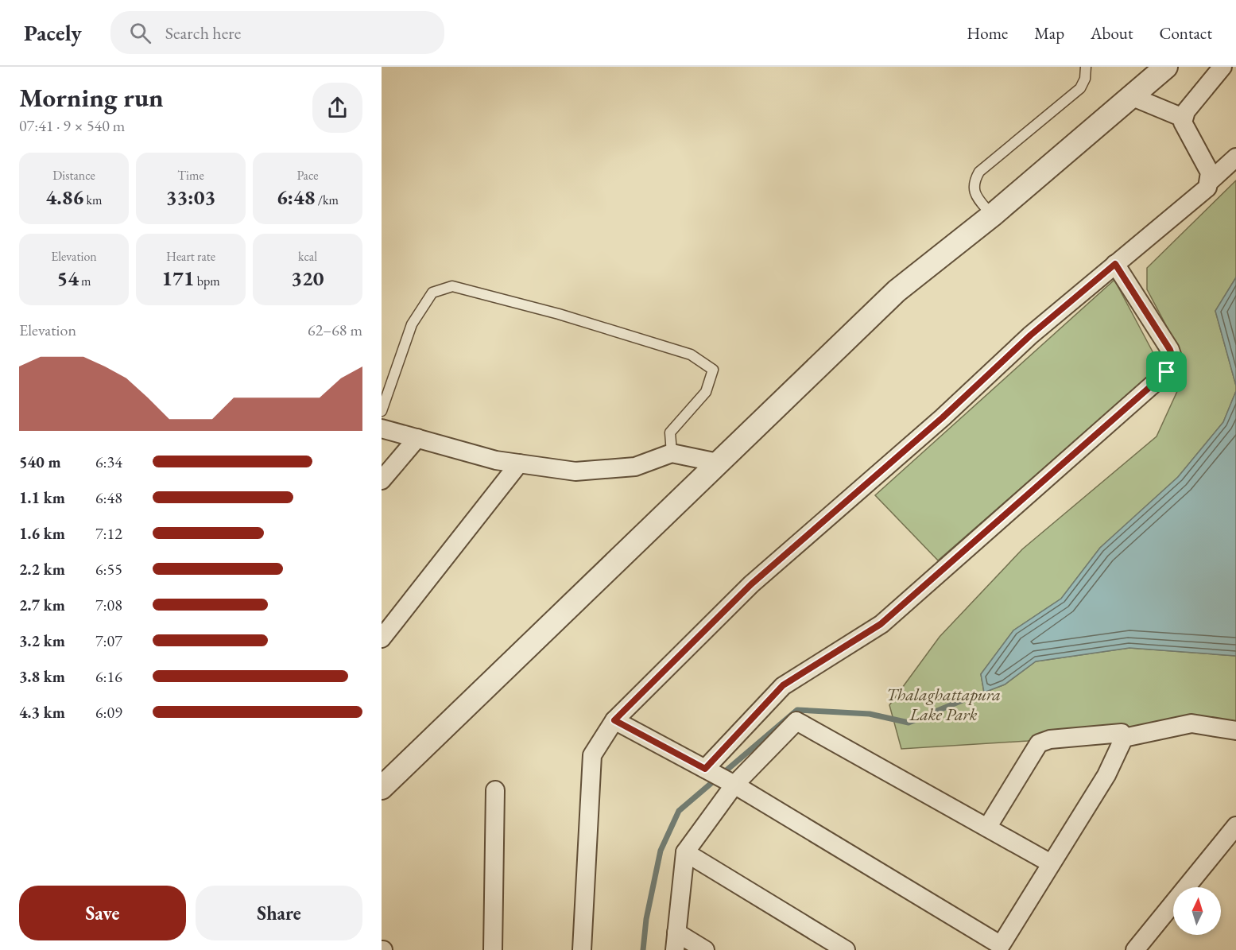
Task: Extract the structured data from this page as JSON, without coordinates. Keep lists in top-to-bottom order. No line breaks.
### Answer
{"parks":["Thalaghattapura Lake Park"],"north":"top","page":{"header":"Pacely","search":"Search here","nav":["Home","Map","About","Contact"],"heading":["Morning run","07:41 · 9 × 540 m"],"stats":[["Distance","4.86 km"],["Time","33:03"],["Pace","6:48 /km"],["Elevation","54 m"],["Heart rate","171 bpm"],["kcal","320"]],"chart":["Elevation","62–68 m"],"list":[{"name":"540 m","note":"6:34"},{"name":"1.1 km","note":"6:48"},{"name":"1.6 km","note":"7:12"},{"name":"2.2 km","note":"6:55"},{"name":"2.7 km","note":"7:08"},{"name":"3.2 km","note":"7:07"},{"name":"3.8 km","note":"6:16"},{"name":"4.3 km","note":"6:09"}],"buttons":["Save","Share"]}}
